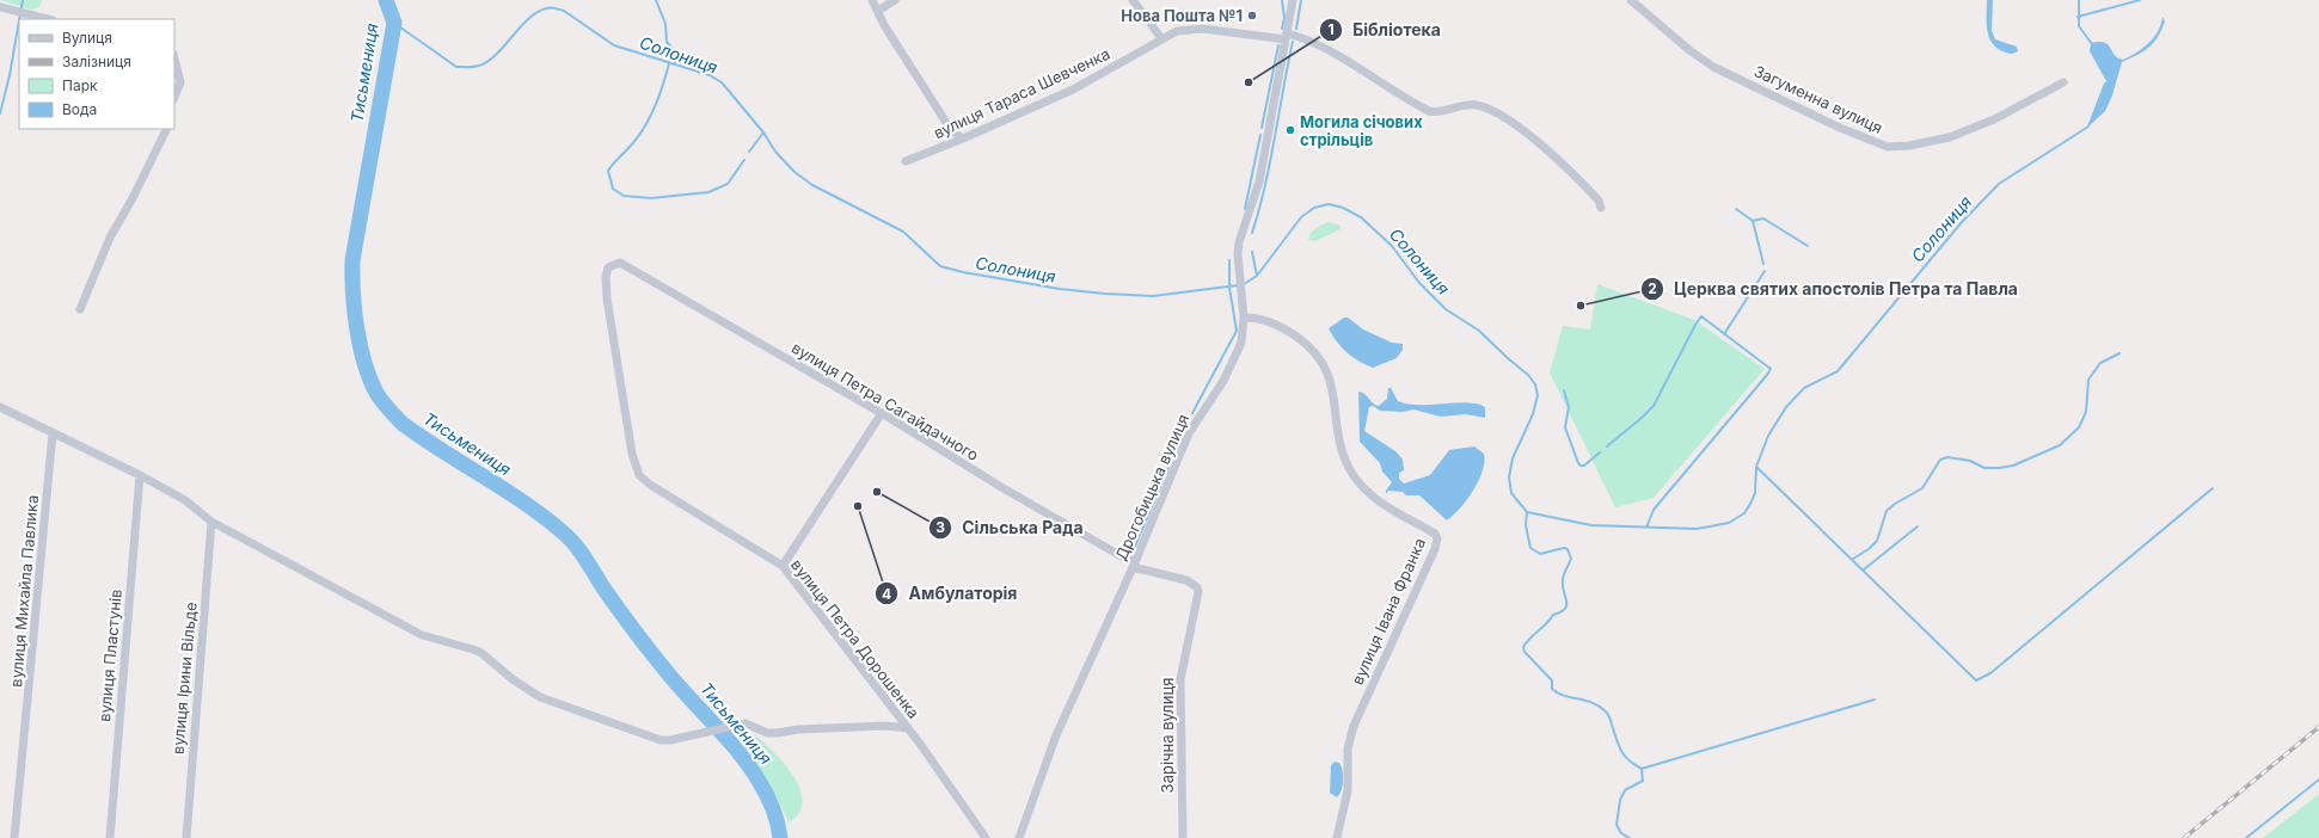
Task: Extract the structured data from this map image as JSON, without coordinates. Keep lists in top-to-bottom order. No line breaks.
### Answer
{"streets":{"street":["вулиця Тараса Шевченка","Загуменна вулиця","вулиця Петра Сагайдачного","Дрогобицька вулиця","вулиця Михайла Павлика","вулиця Івана Франка","вулиця Петра Дорошенка","вулиця Пластунів","вулиця Ірини Вільде","Зарічна вулиця"]},"crossings":[["вулиця Тараса Шевченка","Дрогобицька вулиця"],["вулиця Петра Сагайдачного","Дрогобицька вулиця"],["вулиця Петра Сагайдачного","вулиця Петра Дорошенка"],["вулиця Петра Сагайдачного","Зарічна вулиця"],["Дрогобицька вулиця","вулиця Івана Франка"],["Дрогобицька вулиця","Зарічна вулиця"]],"water":["Солониця","Тисьмениця"],"places":["Нова Пошта №1","Бібліотека","Могила січових стрільців","Церква святих апостолів Петра та Павла","Сільська Рада","Амбулаторія"],"legend":["Вулиця","Залізниця","Парк","Вода"]}
